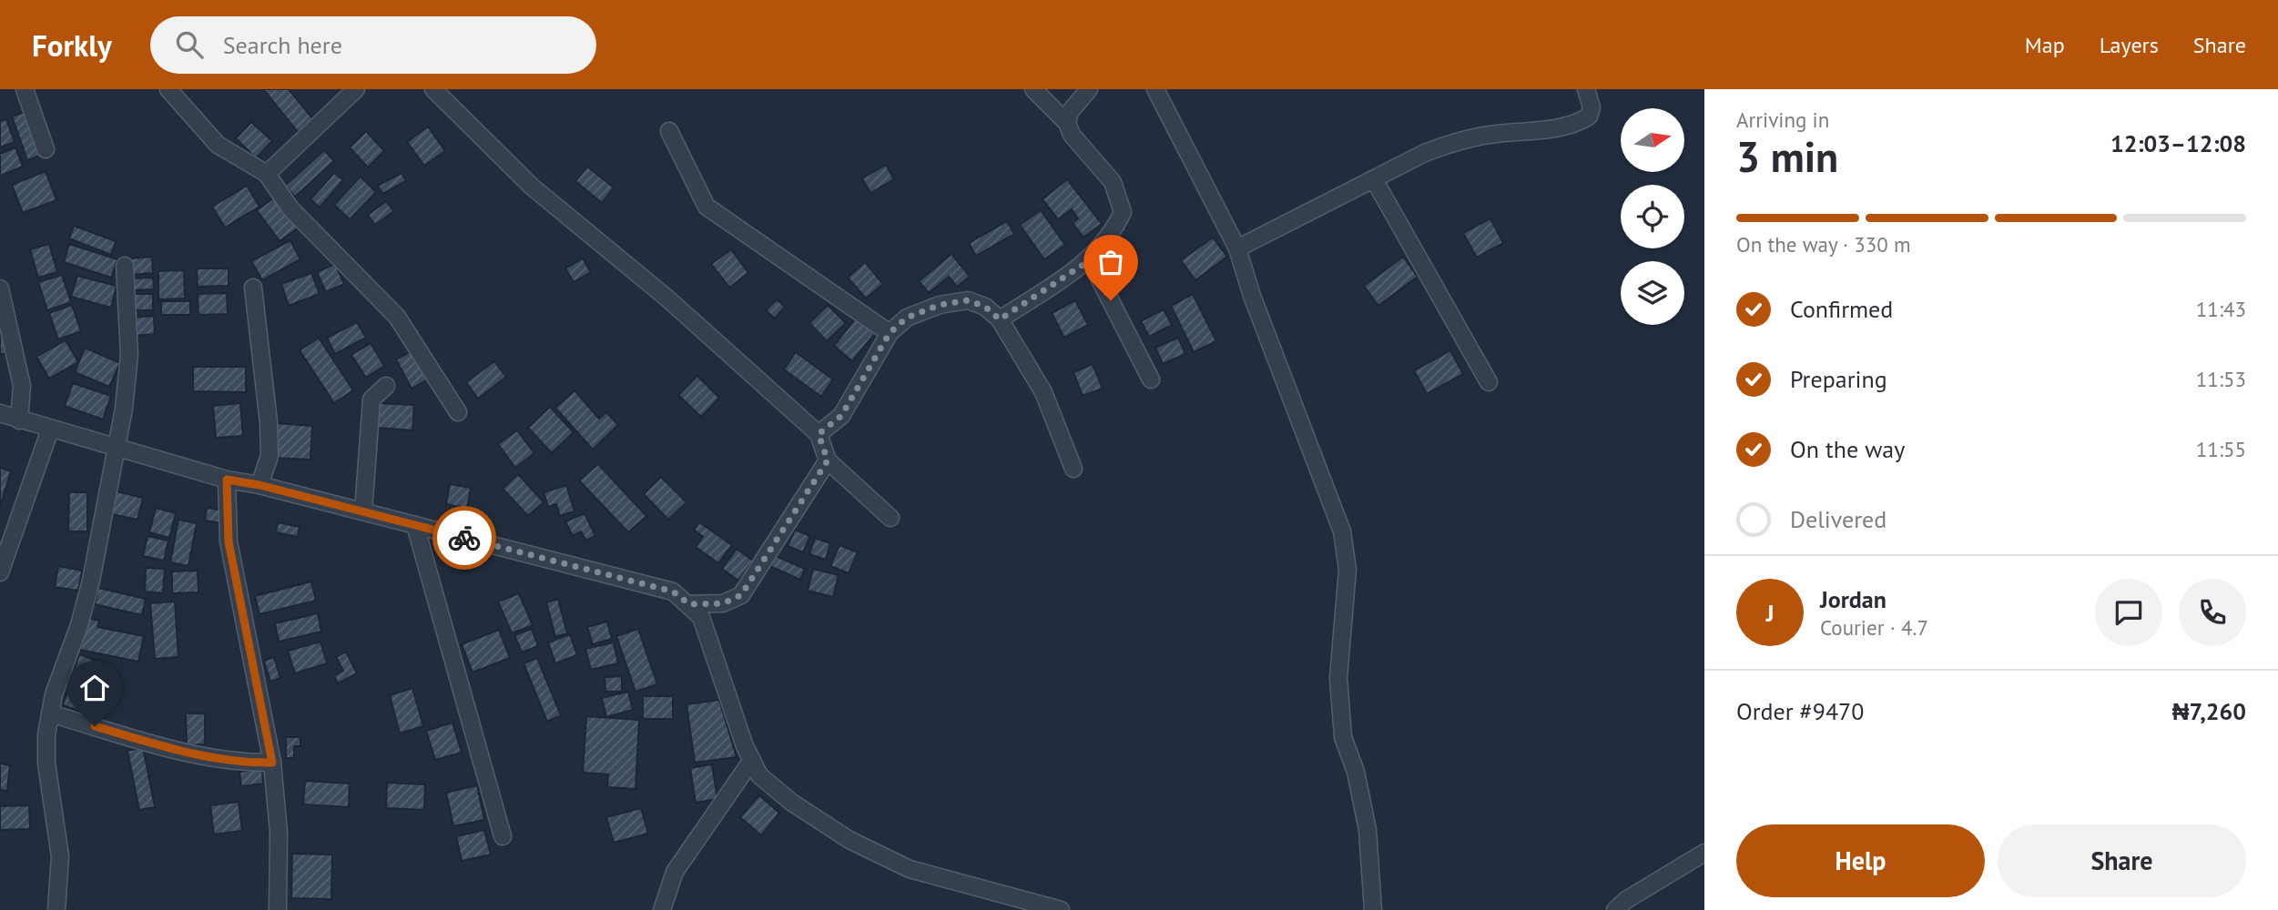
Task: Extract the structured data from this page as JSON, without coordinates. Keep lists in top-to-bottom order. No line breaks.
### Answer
{"north":"right","page":{"header":"Forkly","search":"Search here","nav":["Map","Layers","Share"],"heading":["3 min","Arriving in","12:03–12:08"],"panel":["Jordan","Courier · 4.7","Order #9470","₦7,260"],"bar":"On the way · 330 m","list":[["Confirmed","11:43"],["Preparing","11:53"],["On the way","11:55"],"Delivered"],"round":"J","buttons":["Help","Share"]}}
